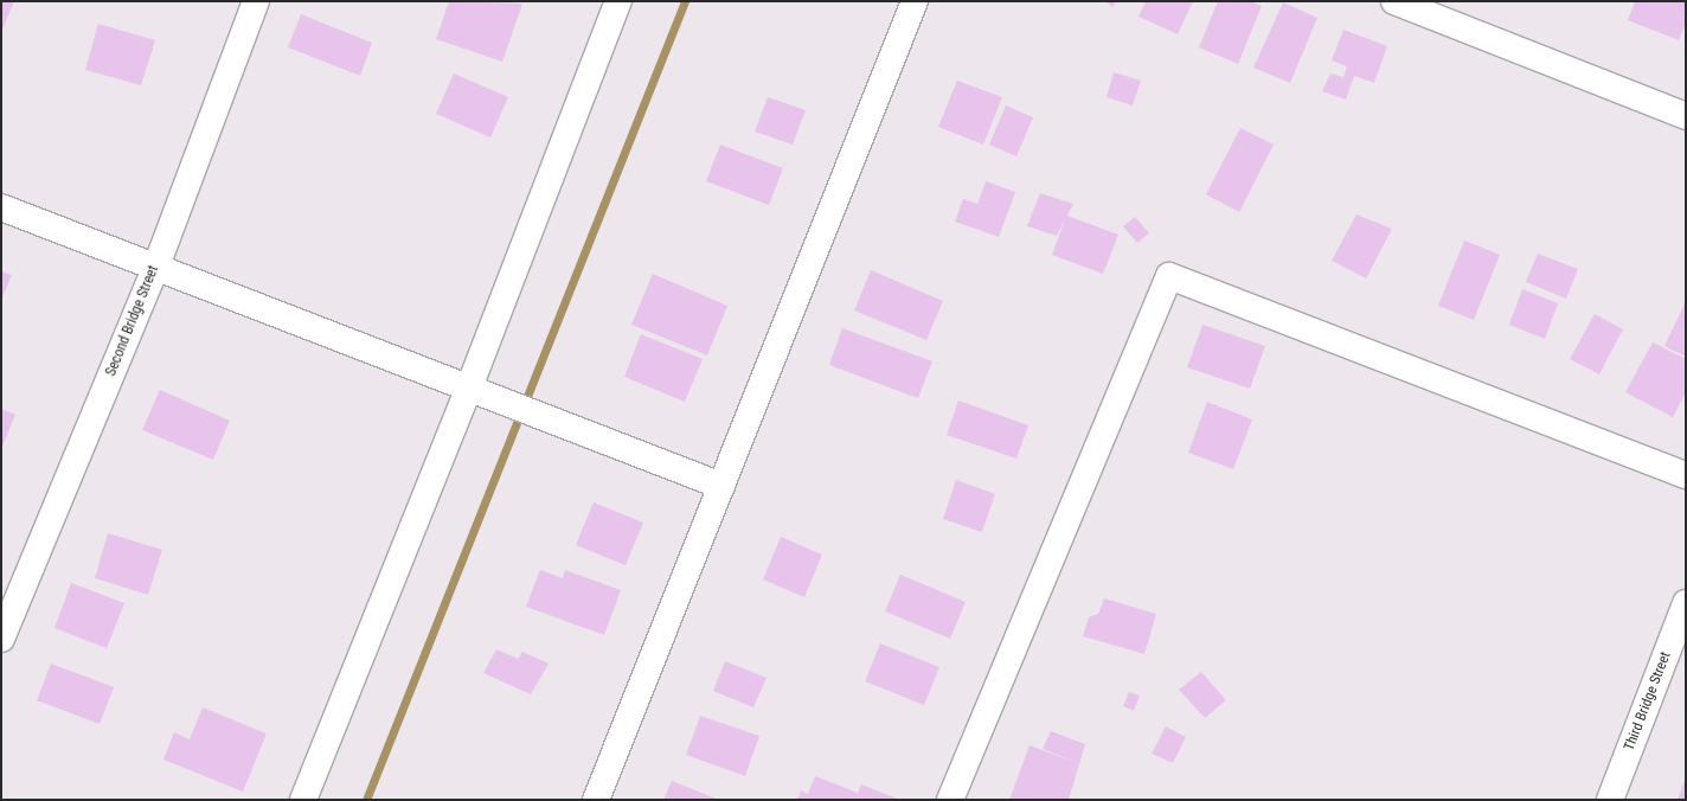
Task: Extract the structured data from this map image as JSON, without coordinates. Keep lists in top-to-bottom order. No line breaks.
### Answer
{"streets":{"street":["Second Bridge Street","Third Bridge Street"]}}
